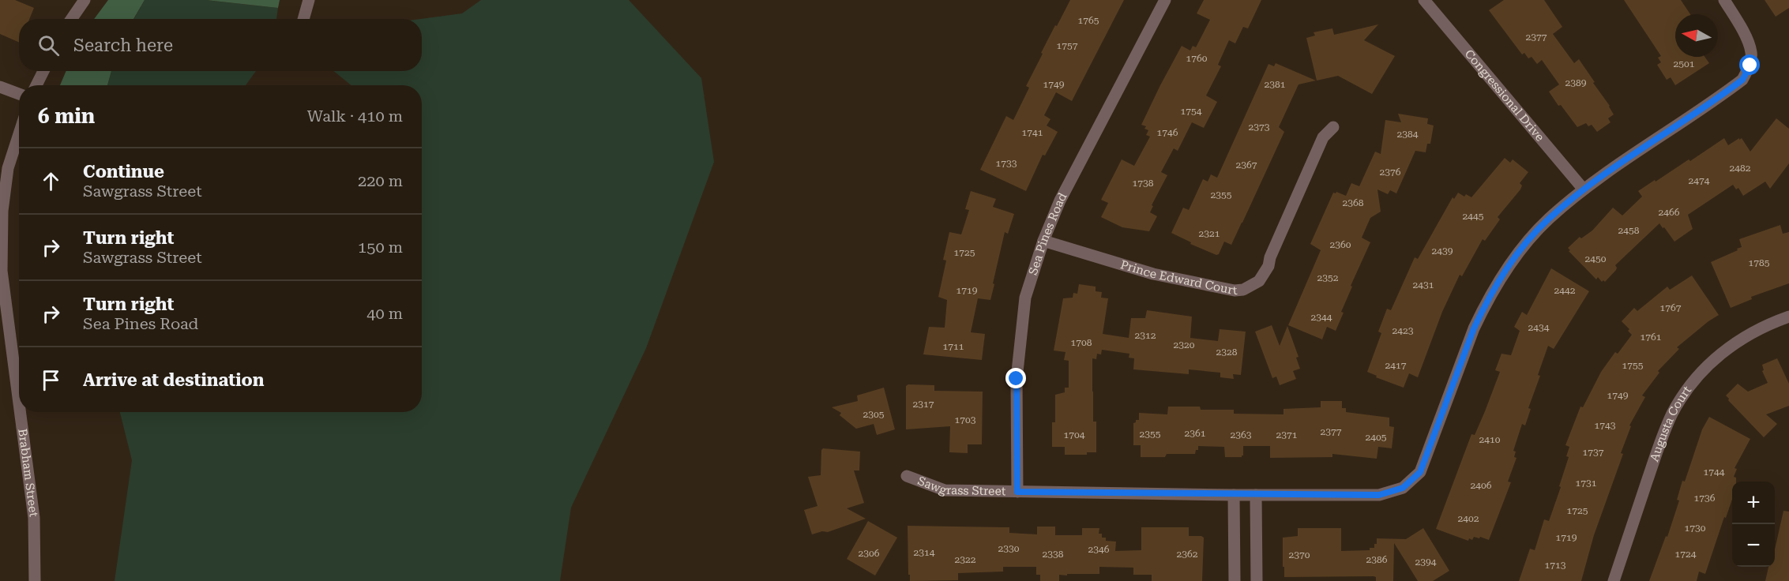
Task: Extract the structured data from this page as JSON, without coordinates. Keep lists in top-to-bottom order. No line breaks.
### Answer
{"streets":{"street":["Congressional Drive","Sea Pines Road","Prince Edward Court","Augusta Court","Brabham Street","Sawgrass Street"]},"crossings":[["Congressional Drive","Sawgrass Street"],["Sea Pines Road","Prince Edward Court"],["Sea Pines Road","Sawgrass Street"]],"house_numbers":["1765","2377","1757","1760","2501","2389","1749","2381","1754","2373","1741","1746","2384","1733","2367","2482","2376","2474","1738","2355","2368","2466","2445","2458","2321","2360","2439","1725","2450","1785","2352","2431","1719","2442","1767","2344","2434","2423","2312","1761","1708","2320","1711","2328","2417","1755","1749","2317","2305","1703","1743","2377","2361","2355","1704","2363","2371","2405","2410","1737","1744","1731","2406","1736","1725","2402","1730","1719","2330","2346","2314","2306","2338","2362","1724","2370","2322","2386","2394","1713"],"north":"left","page":{"search":"Search here","heading":["6 min","Walk · 410 m"],"list":[["Continue","Sawgrass Street","220 m"],["Turn right","Sawgrass Street","150 m"],["Turn right","Sea Pines Road","40 m"],"Arrive at destination"],"map_buttons":["+","−"]}}
